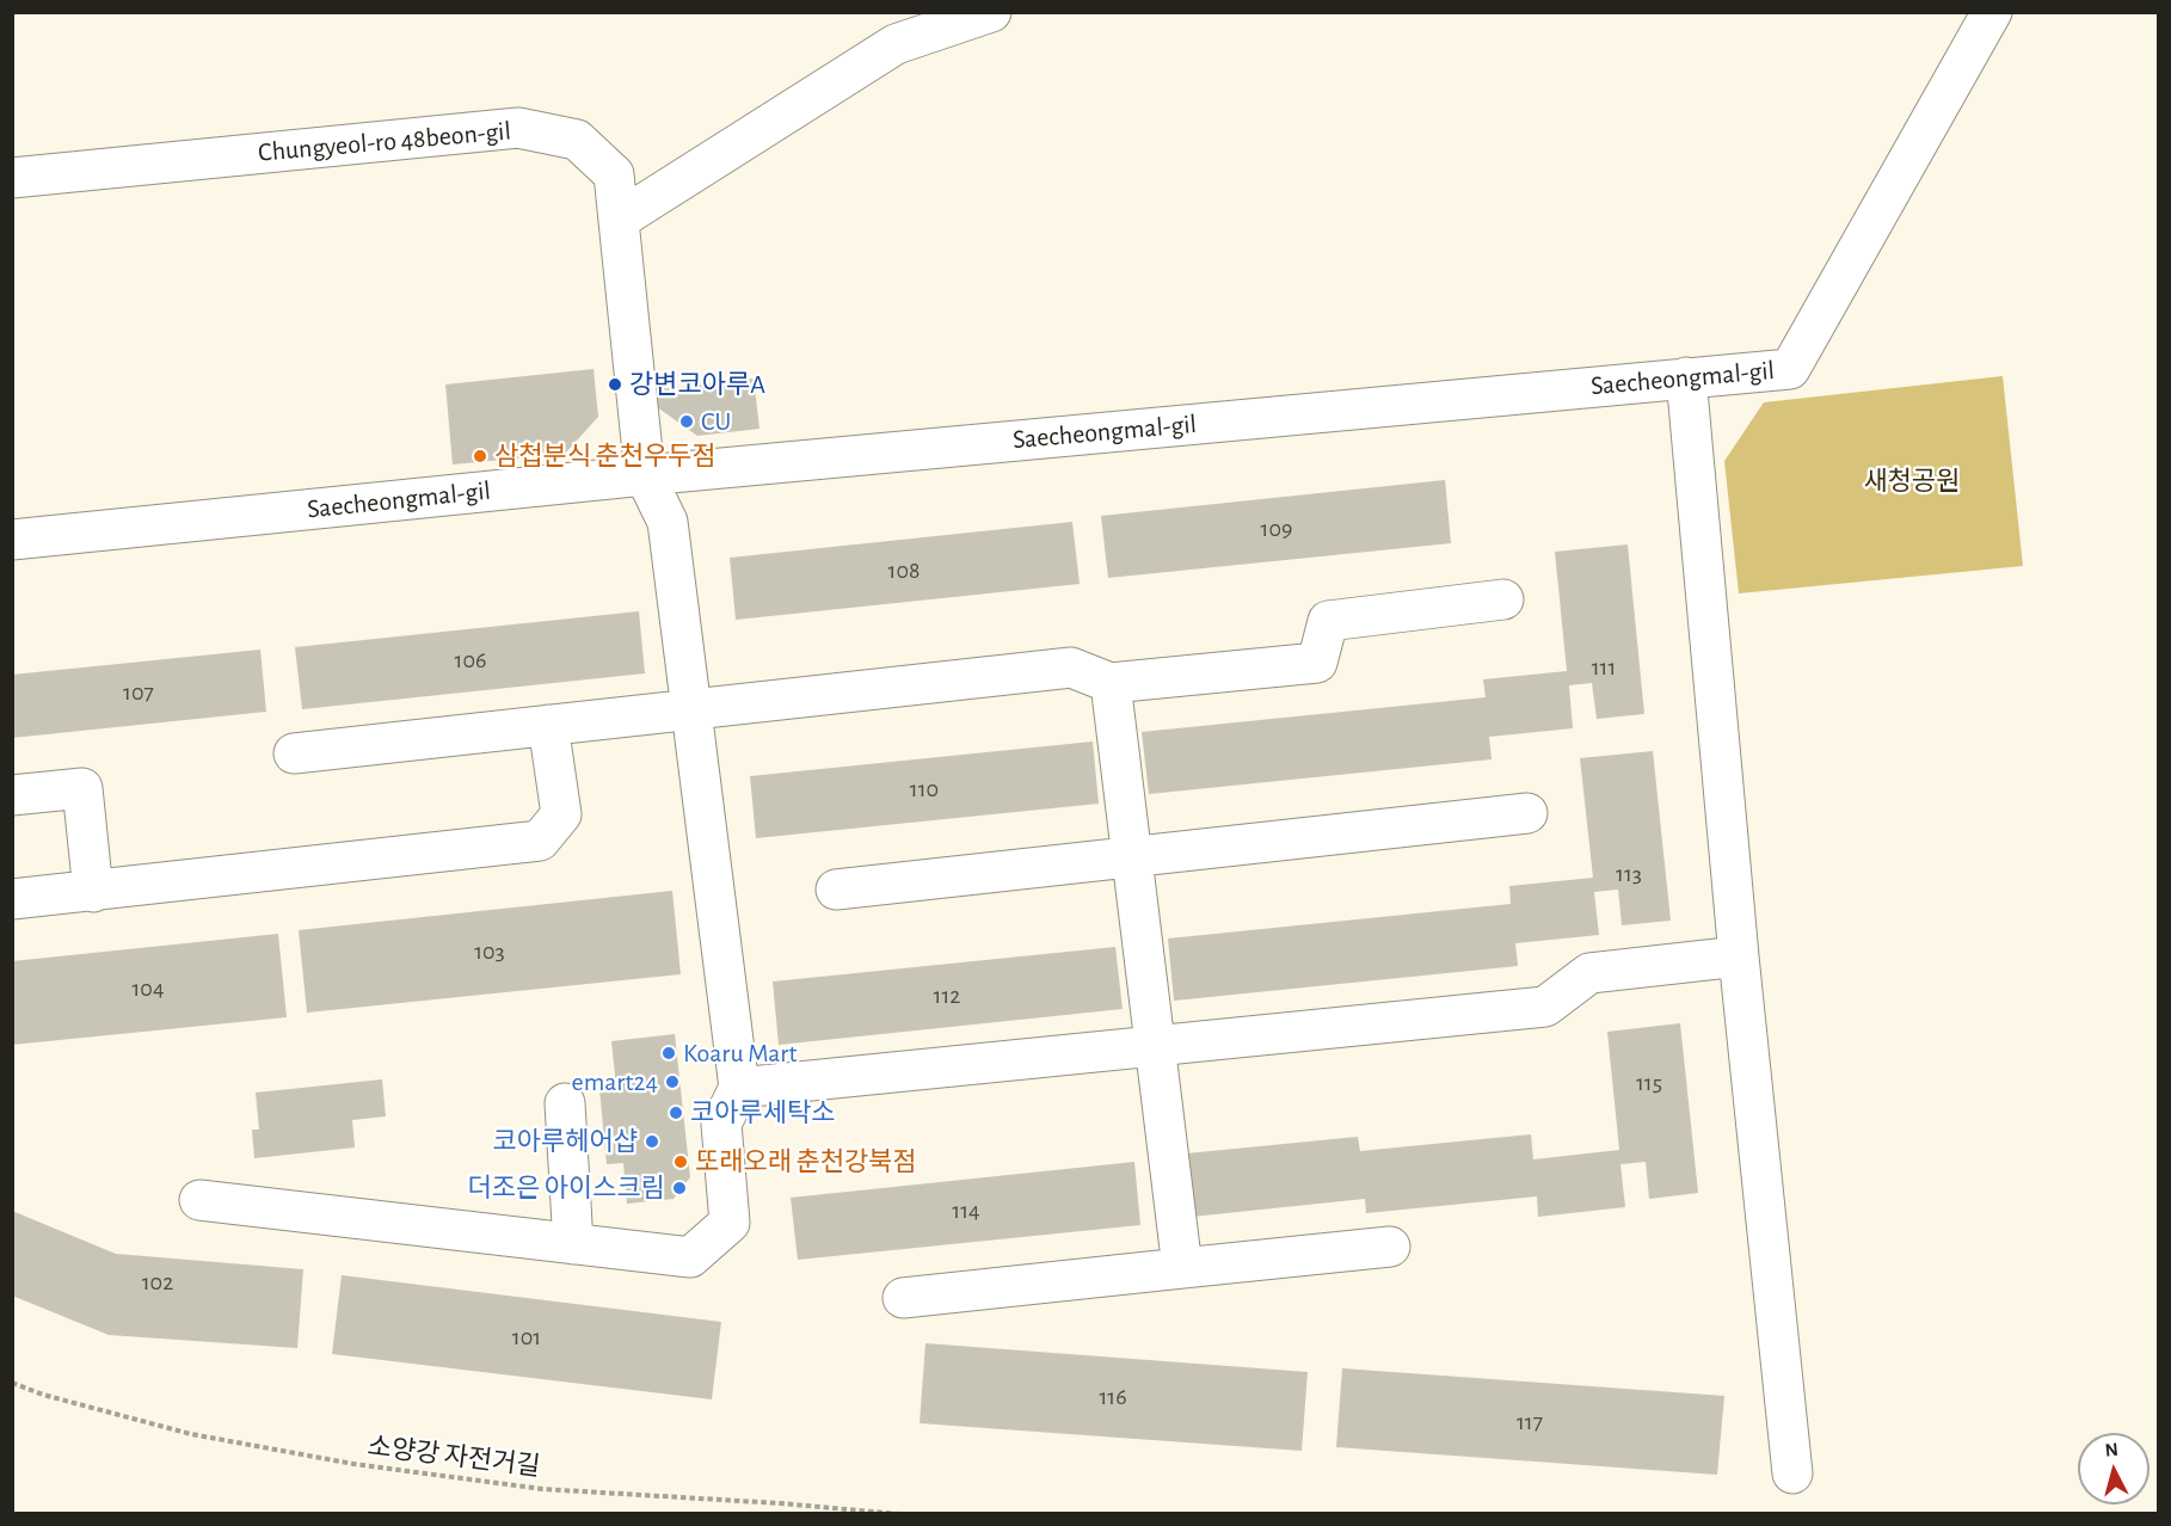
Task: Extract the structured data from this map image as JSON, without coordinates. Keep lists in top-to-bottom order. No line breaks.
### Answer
{"streets":{"street":["Chungyeol-ro 48beon-gil","Saecheongmal-gil"],"path":["소양강 자전거길"]},"crossings":[["Chungyeol-ro 48beon-gil","Saecheongmal-gil"]],"parks":["새청공원"],"places":["강변코아루A","CU","삼첩분식 춘천우두점","Koaru Mart","emart24","코아루세탁소","코아루헤어샵","또래오래 춘천강북점","더조은 아이스크림"],"house_numbers":["109","108","106","111","107","110","113","103","104","112","115","114","102","101","116","117"],"north":"top"}
